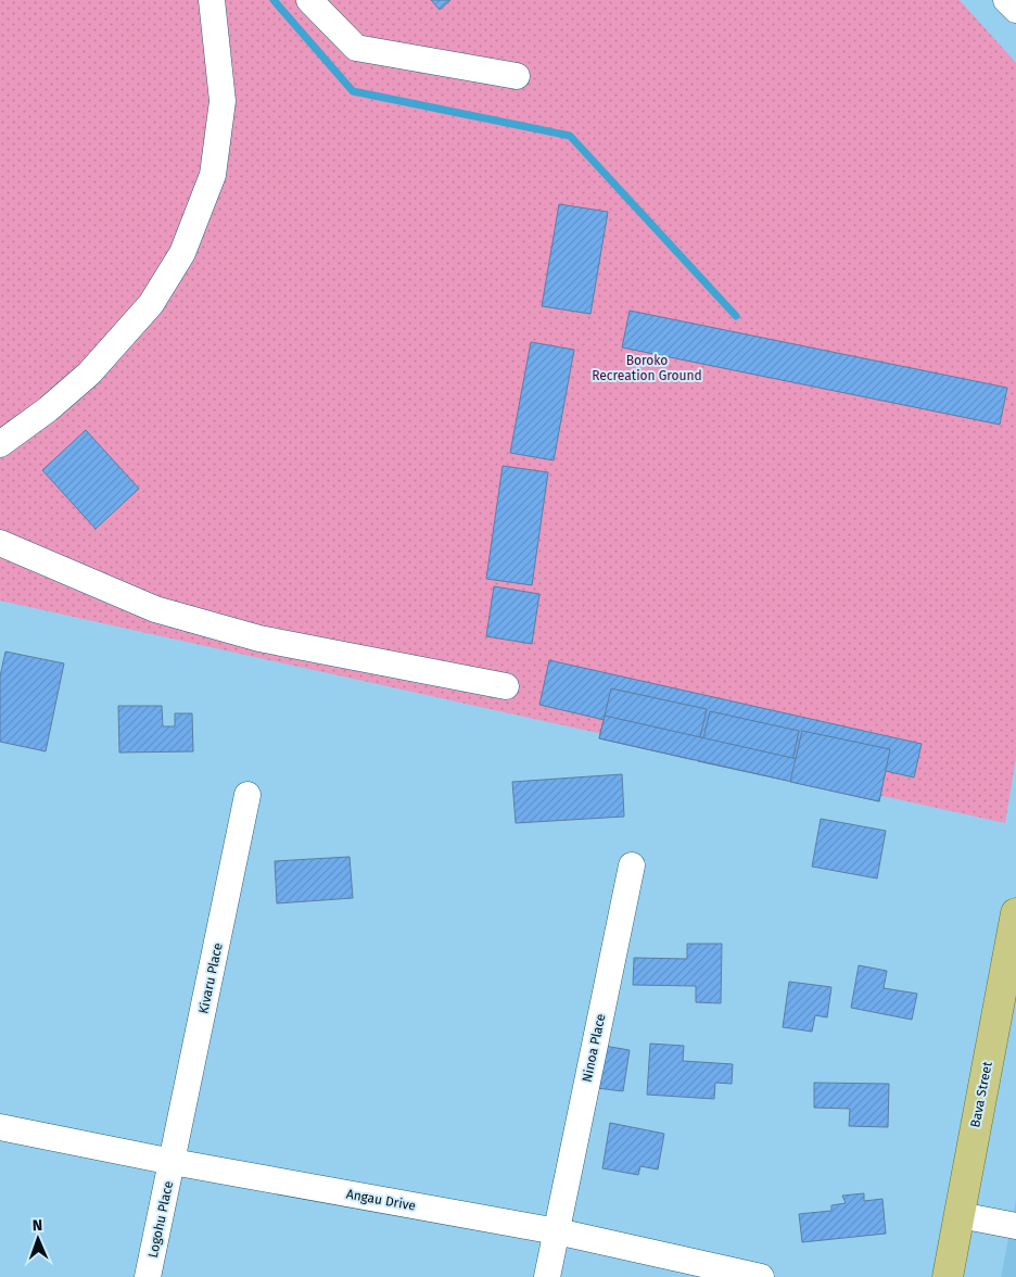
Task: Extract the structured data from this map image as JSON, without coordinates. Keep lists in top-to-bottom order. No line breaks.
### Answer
{"streets":{"main road":["Bava Street"],"street":["Kivaru Place","Ninoa Place","Angau Drive","Logohu Place"]},"crossings":[["Kivaru Place","Angau Drive"],["Kivaru Place","Logohu Place"],["Ninoa Place","Angau Drive"],["Angau Drive","Logohu Place"]],"parks":["Boroko Recreation Ground"],"north":"top"}
